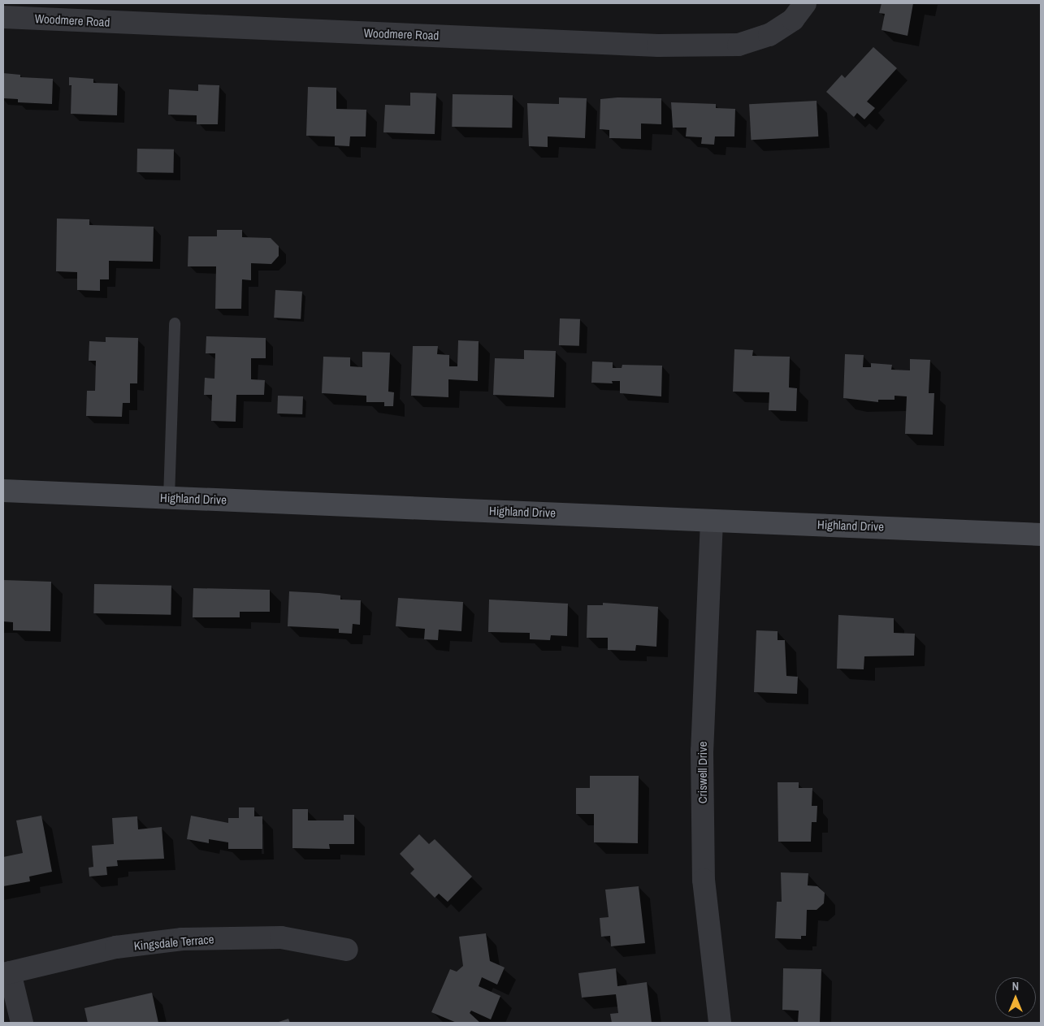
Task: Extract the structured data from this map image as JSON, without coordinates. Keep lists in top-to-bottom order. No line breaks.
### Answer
{"streets":{"street":["Woodmere Road","Highland Drive","Criswell Drive","Kingsdale Terrace"]},"crossings":[["Highland Drive","Criswell Drive"]],"north":"top"}
